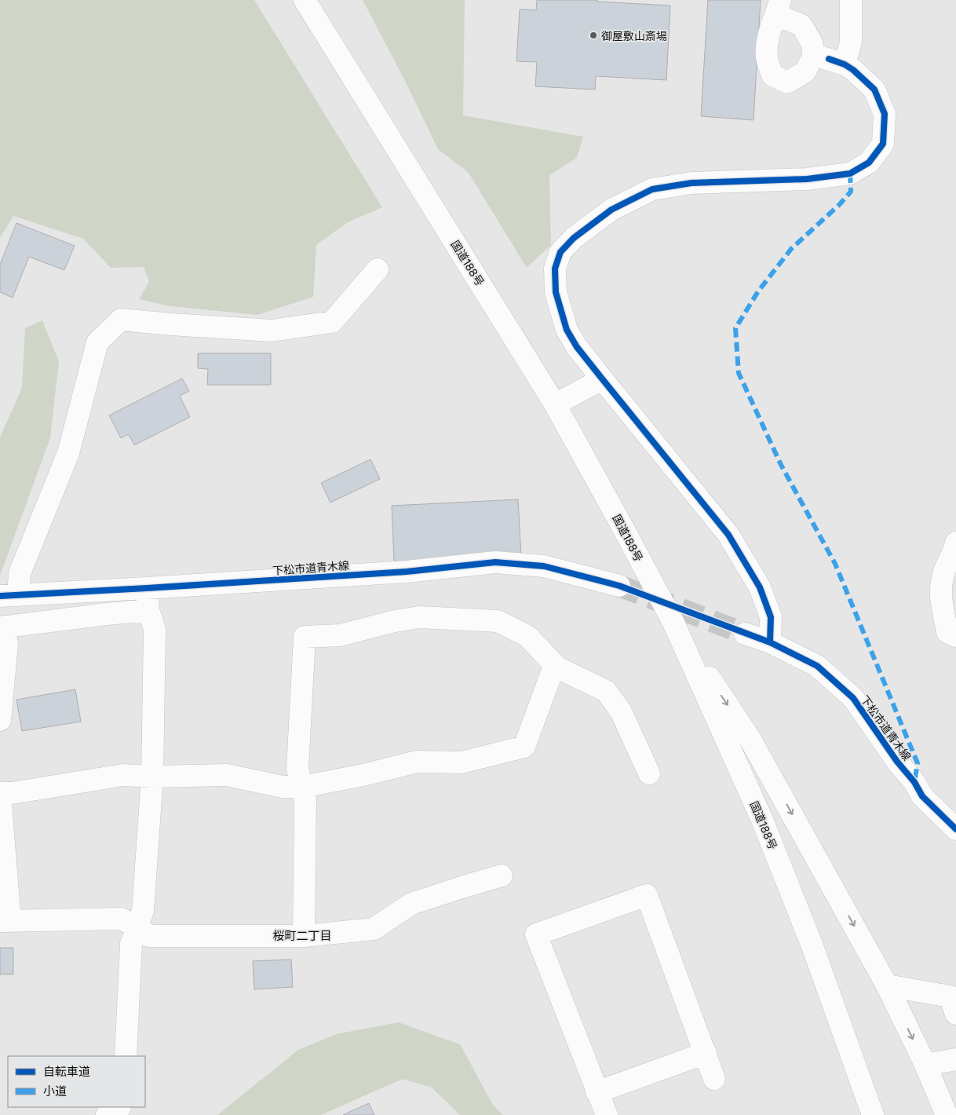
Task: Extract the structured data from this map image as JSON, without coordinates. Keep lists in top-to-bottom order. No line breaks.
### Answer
{"streets":{"main road":["国道188号","下松市道青木線"]},"districts":["桜町二丁目"],"places":["御屋敷山斎場"],"legend":["自転車道","小道"]}
